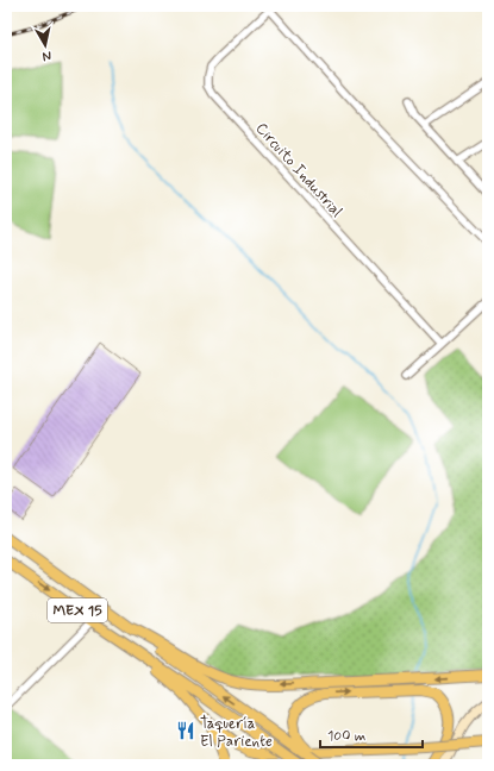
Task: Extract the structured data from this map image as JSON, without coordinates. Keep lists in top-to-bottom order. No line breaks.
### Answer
{"streets":{"main road":["MEX 15"],"street":["Circuito Industrial"]},"places":{"restaurant":["Taquería El Pariente"]},"scale_bar":"100 m","north":"bottom"}
